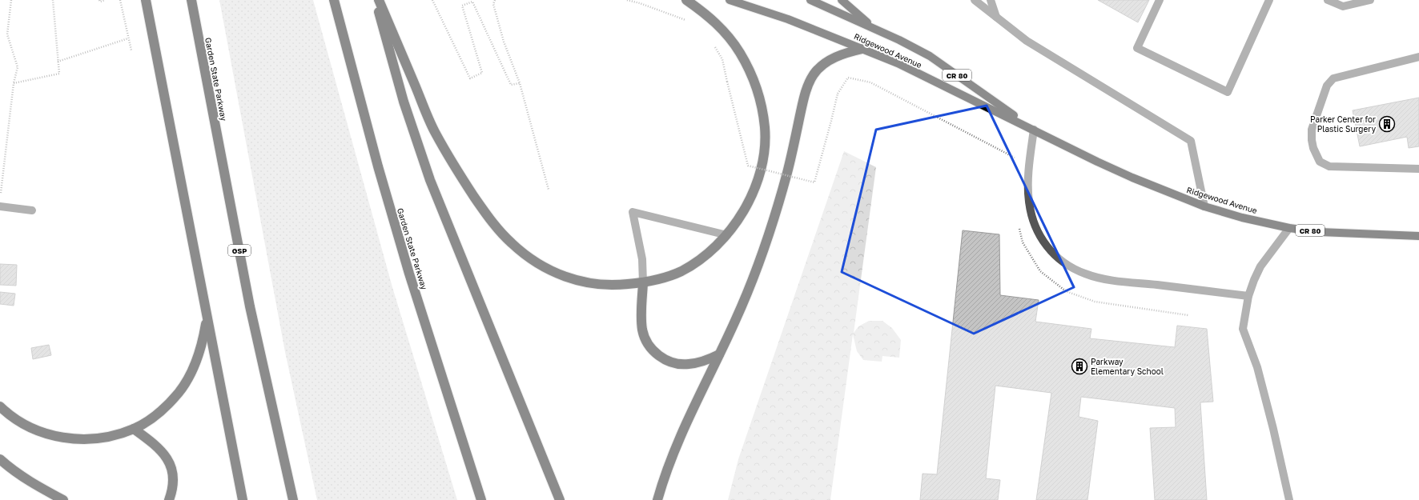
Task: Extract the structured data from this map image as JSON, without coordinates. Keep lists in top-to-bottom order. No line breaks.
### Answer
{"streets":{"highway":["Garden State Parkway","GSP"],"main road":["Ridgewood Avenue","CR 80"]},"places":{"building":["Parker Center for Plastic Surgery","Parkway Elementary School"]}}
